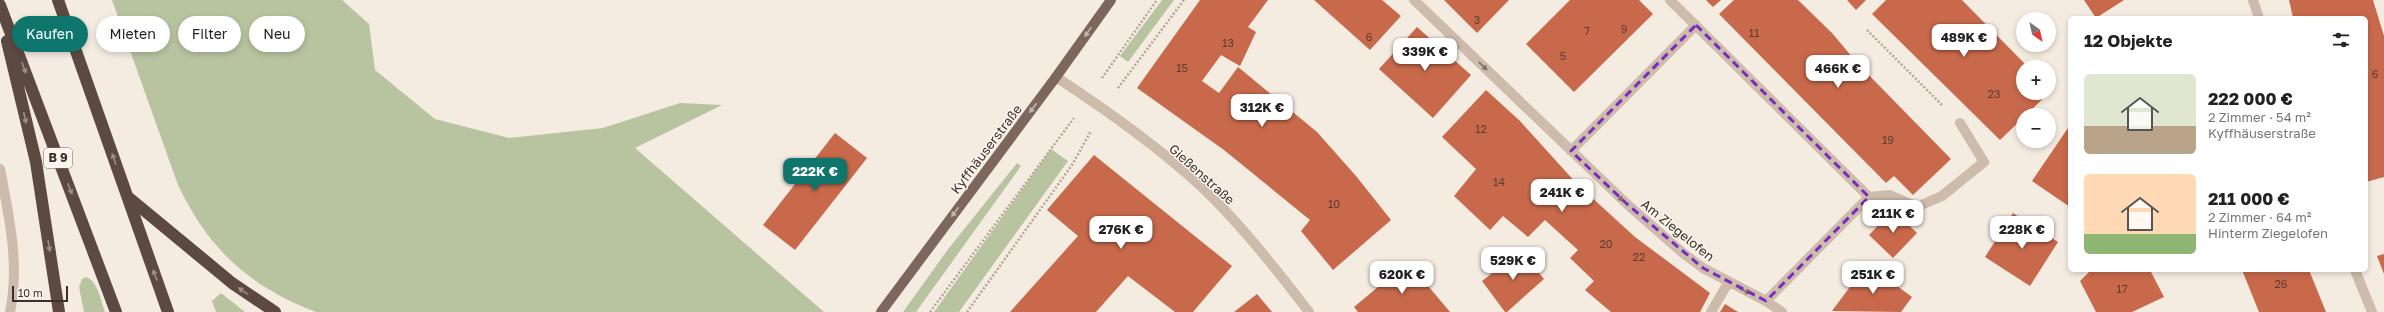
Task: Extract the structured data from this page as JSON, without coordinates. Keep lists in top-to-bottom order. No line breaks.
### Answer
{"streets":{"highway":["B 9"],"main road":["Kyffhäuserstraße"],"street":["Gießenstraße","Am Ziegelofen"]},"crossings":[["Kyffhäuserstraße","Gießenstraße"]],"one_way":["Kyffhäuserstraße","Am Ziegelofen"],"house_numbers":["3","9","7","11","6","13","5","15","6","23","12","19","14","10","20","22","26","17"],"scale_bar":"10 m","north":"bottom right","page":{"map_buttons":["+","−"],"chip":["Kaufen","Mieten","Filter","Neu"],"heading":"12 Objekte","price":["489K €","339K €","466K €","312K €","222K €","241K €","211K €","276K €","228K €","529K €","620K €","251K €"],"list":[{"name":"222 000 €","note":"2 Zimmer · 54 m² · Kyffhäuserstraße"},{"name":"211 000 €","note":"2 Zimmer · 64 m² · Hinterm Ziegelofen"}],"scale":"10 m"}}
